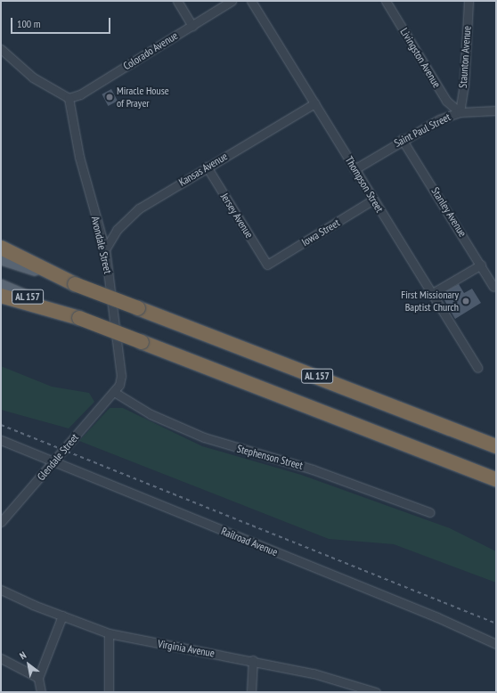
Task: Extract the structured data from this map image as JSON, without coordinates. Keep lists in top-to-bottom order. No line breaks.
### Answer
{"streets":{"highway":["AL 157"],"street":["Colorado Avenue","Staunton Avenue","Livingston Avenue","Saint Paul Street","Kansas Avenue","Thompson Street","Stanley Avenue","Jersey Avenue","Iowa Street","Avondale Street","Glendale Street","Stephenson Street","Railroad Avenue","Virginia Avenue"]},"crossings":[["Colorado Avenue","Avondale Street"],["Staunton Avenue","Livingston Avenue"],["Staunton Avenue","Saint Paul Street"],["Livingston Avenue","Saint Paul Street"],["Saint Paul Street","Thompson Street"],["Saint Paul Street","Stanley Avenue"],["Kansas Avenue","Thompson Street"],["Kansas Avenue","Jersey Avenue"],["Kansas Avenue","Avondale Street"],["Thompson Street","Iowa Street"],["Jersey Avenue","Iowa Street"],["Avondale Street","Glendale Street"],["Avondale Street","Stephenson Street"],["Glendale Street","Stephenson Street"],["Glendale Street","Railroad Avenue"]],"places":["Miracle House of Prayer","First Missionary Baptist Church"],"scale_bar":"100 m","north":"top left"}
